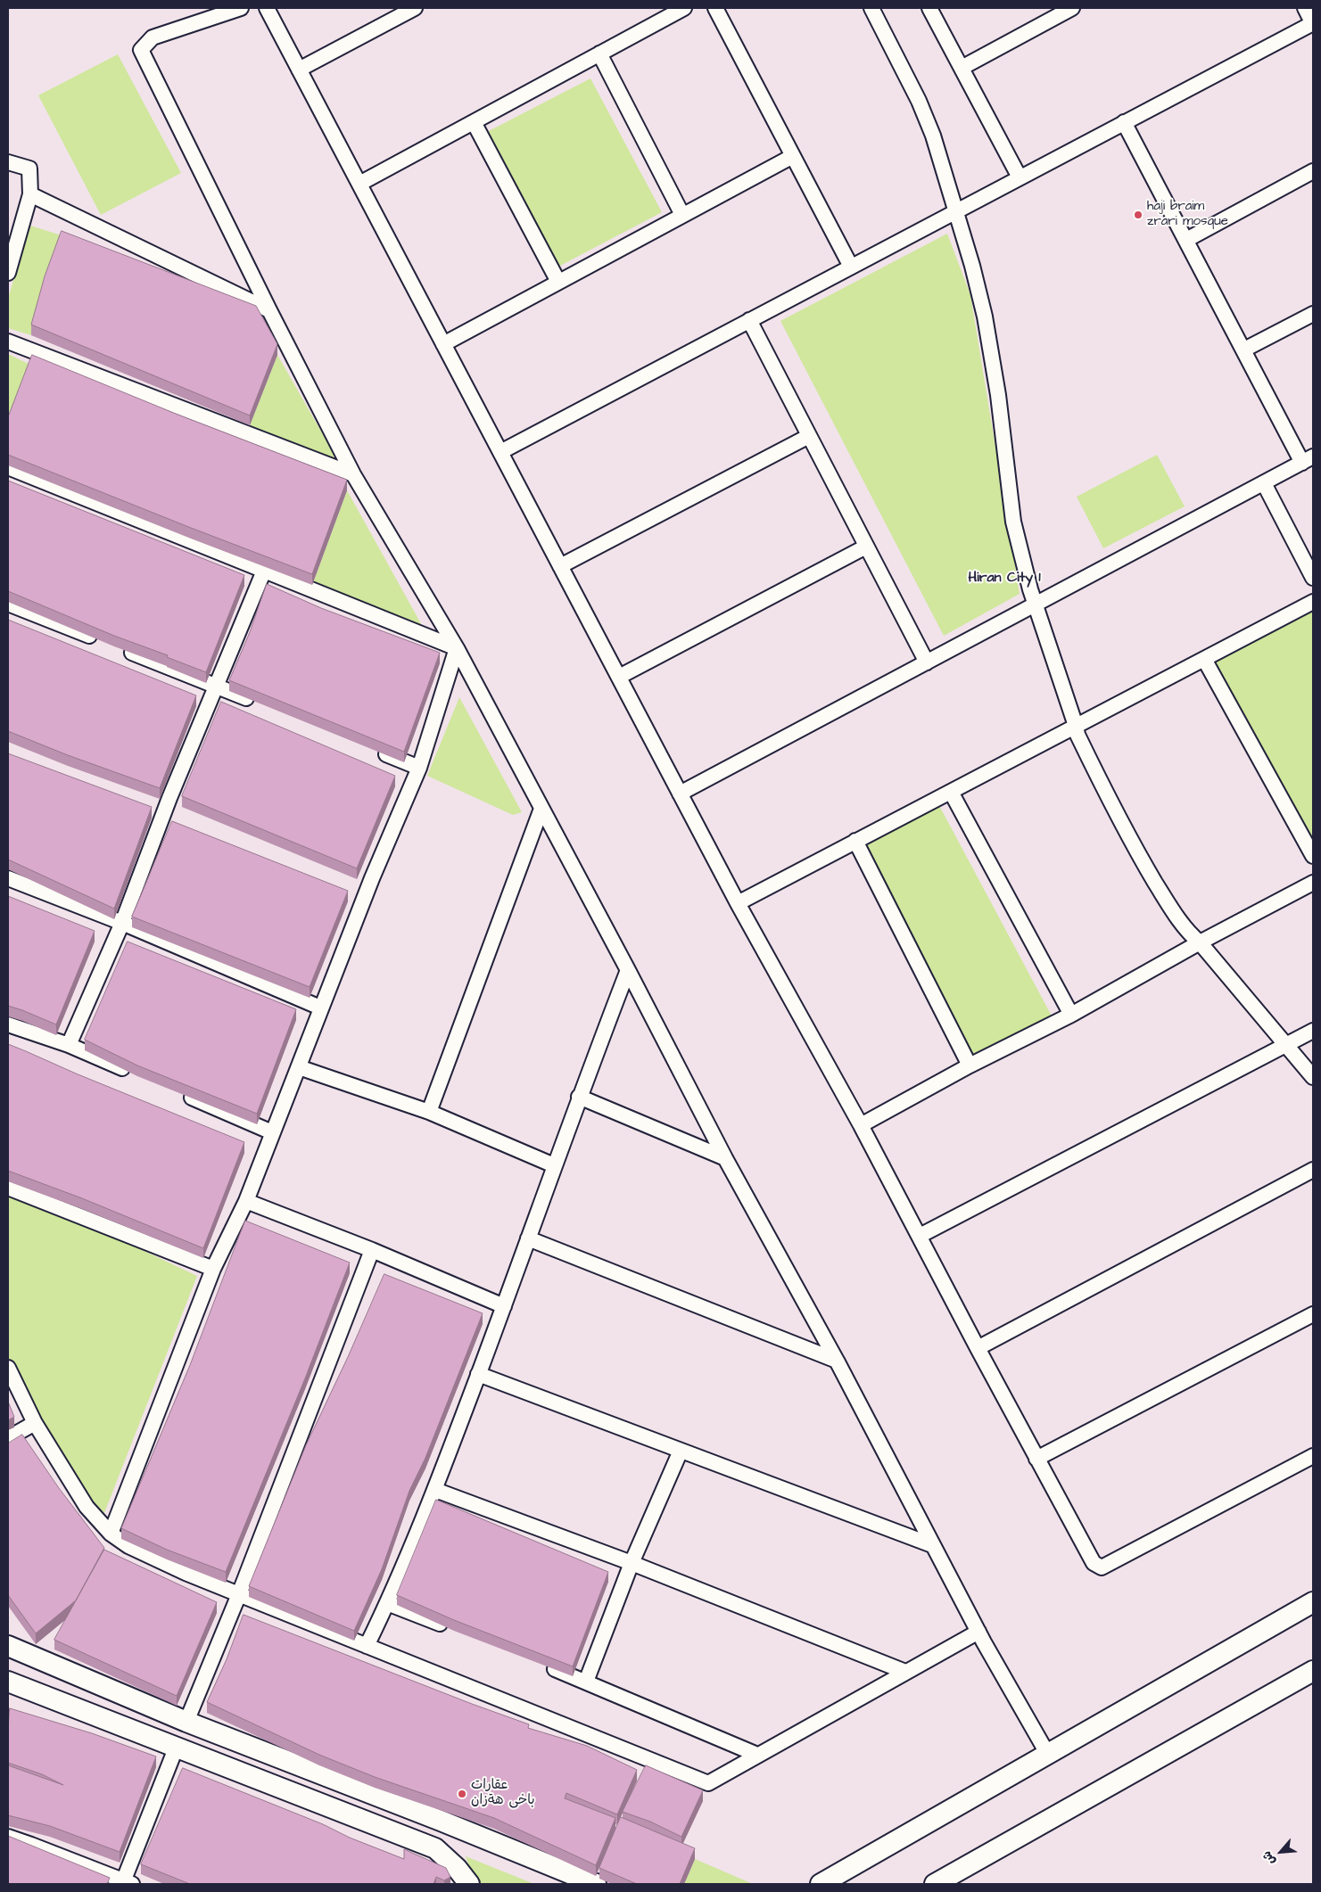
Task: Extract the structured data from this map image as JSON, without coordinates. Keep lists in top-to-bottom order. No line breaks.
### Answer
{"districts":["Hiran City 1"],"places":["haji braim zrari mosque","عقارات باخی هةزان"],"north":"bottom left"}
